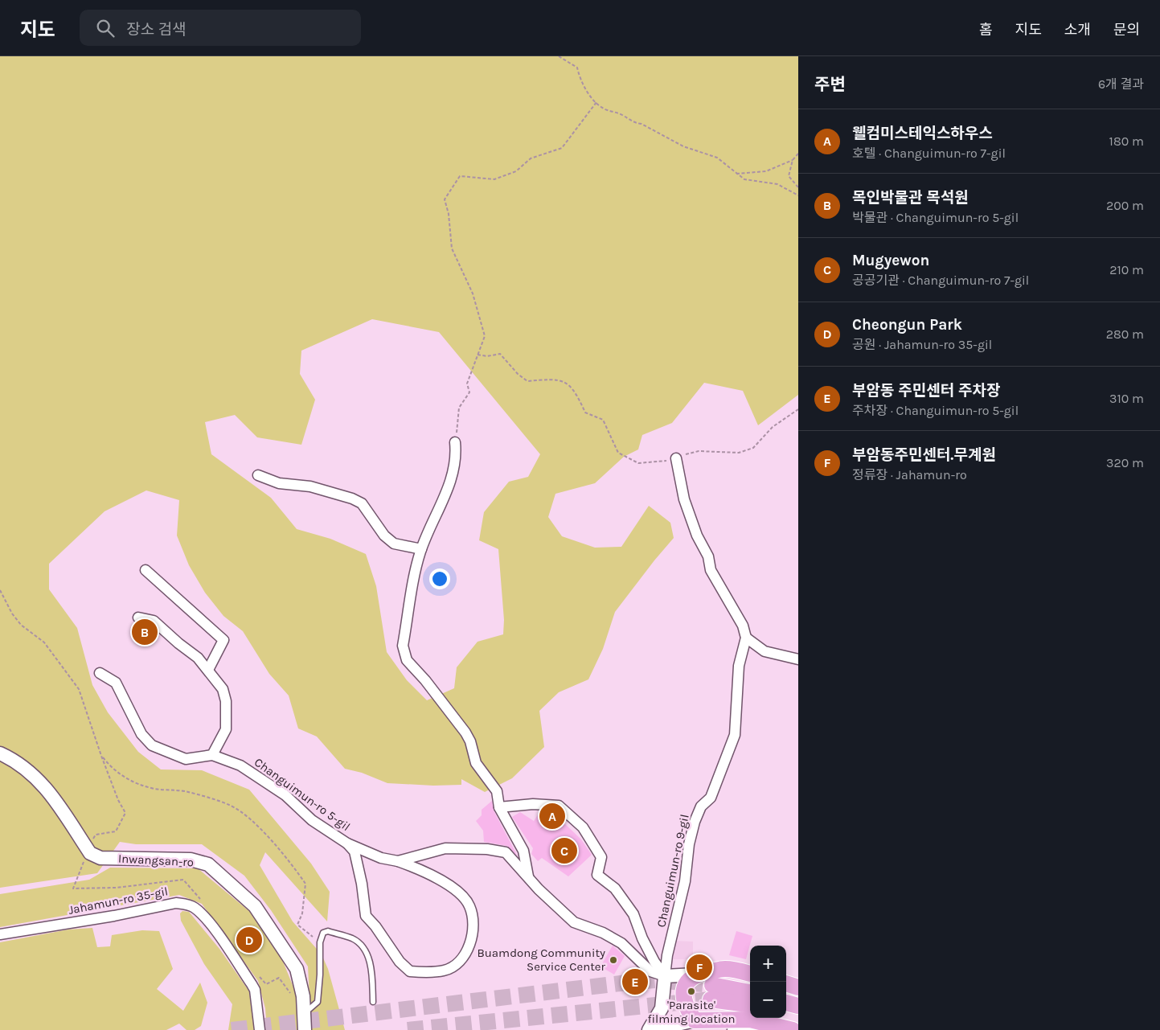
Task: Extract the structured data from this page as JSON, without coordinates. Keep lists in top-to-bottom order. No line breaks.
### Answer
{"streets":{"street":["Changuimun-ro 5-gil","Inwangsan-ro","Changuimun-ro 9-gil","Jahamun-ro 35-gil"]},"crossings":[["Changuimun-ro 5-gil","Changuimun-ro 9-gil"]],"places":["Buamdong Community Service Center","'Parasite' filming location"],"page":{"header":"지도","search":"장소 검색","nav":["홈","지도","소개","문의"],"heading":["주변","6개 결과"],"list":[{"mark":"A","name":"웰컴미스테익스하우스","note":"호텔 · Changuimun-ro 7-gil","value":"180 m"},{"mark":"B","name":"목인박물관 목석원","note":"박물관 · Changuimun-ro 5-gil","value":"200 m"},{"mark":"C","name":"Mugyewon","note":"공공기관 · Changuimun-ro 7-gil","value":"210 m"},{"mark":"D","name":"Cheongun Park","note":"공원 · Jahamun-ro 35-gil","value":"280 m"},{"mark":"E","name":"부암동 주민센터 주차장","note":"주차장 · Changuimun-ro 5-gil","value":"310 m"},{"mark":"F","name":"부암동주민센터.무계원","note":"정류장 · Jahamun-ro","value":"320 m"}],"pins":["B","A","C","D","F","E"],"map_buttons":["+","−"]}}
